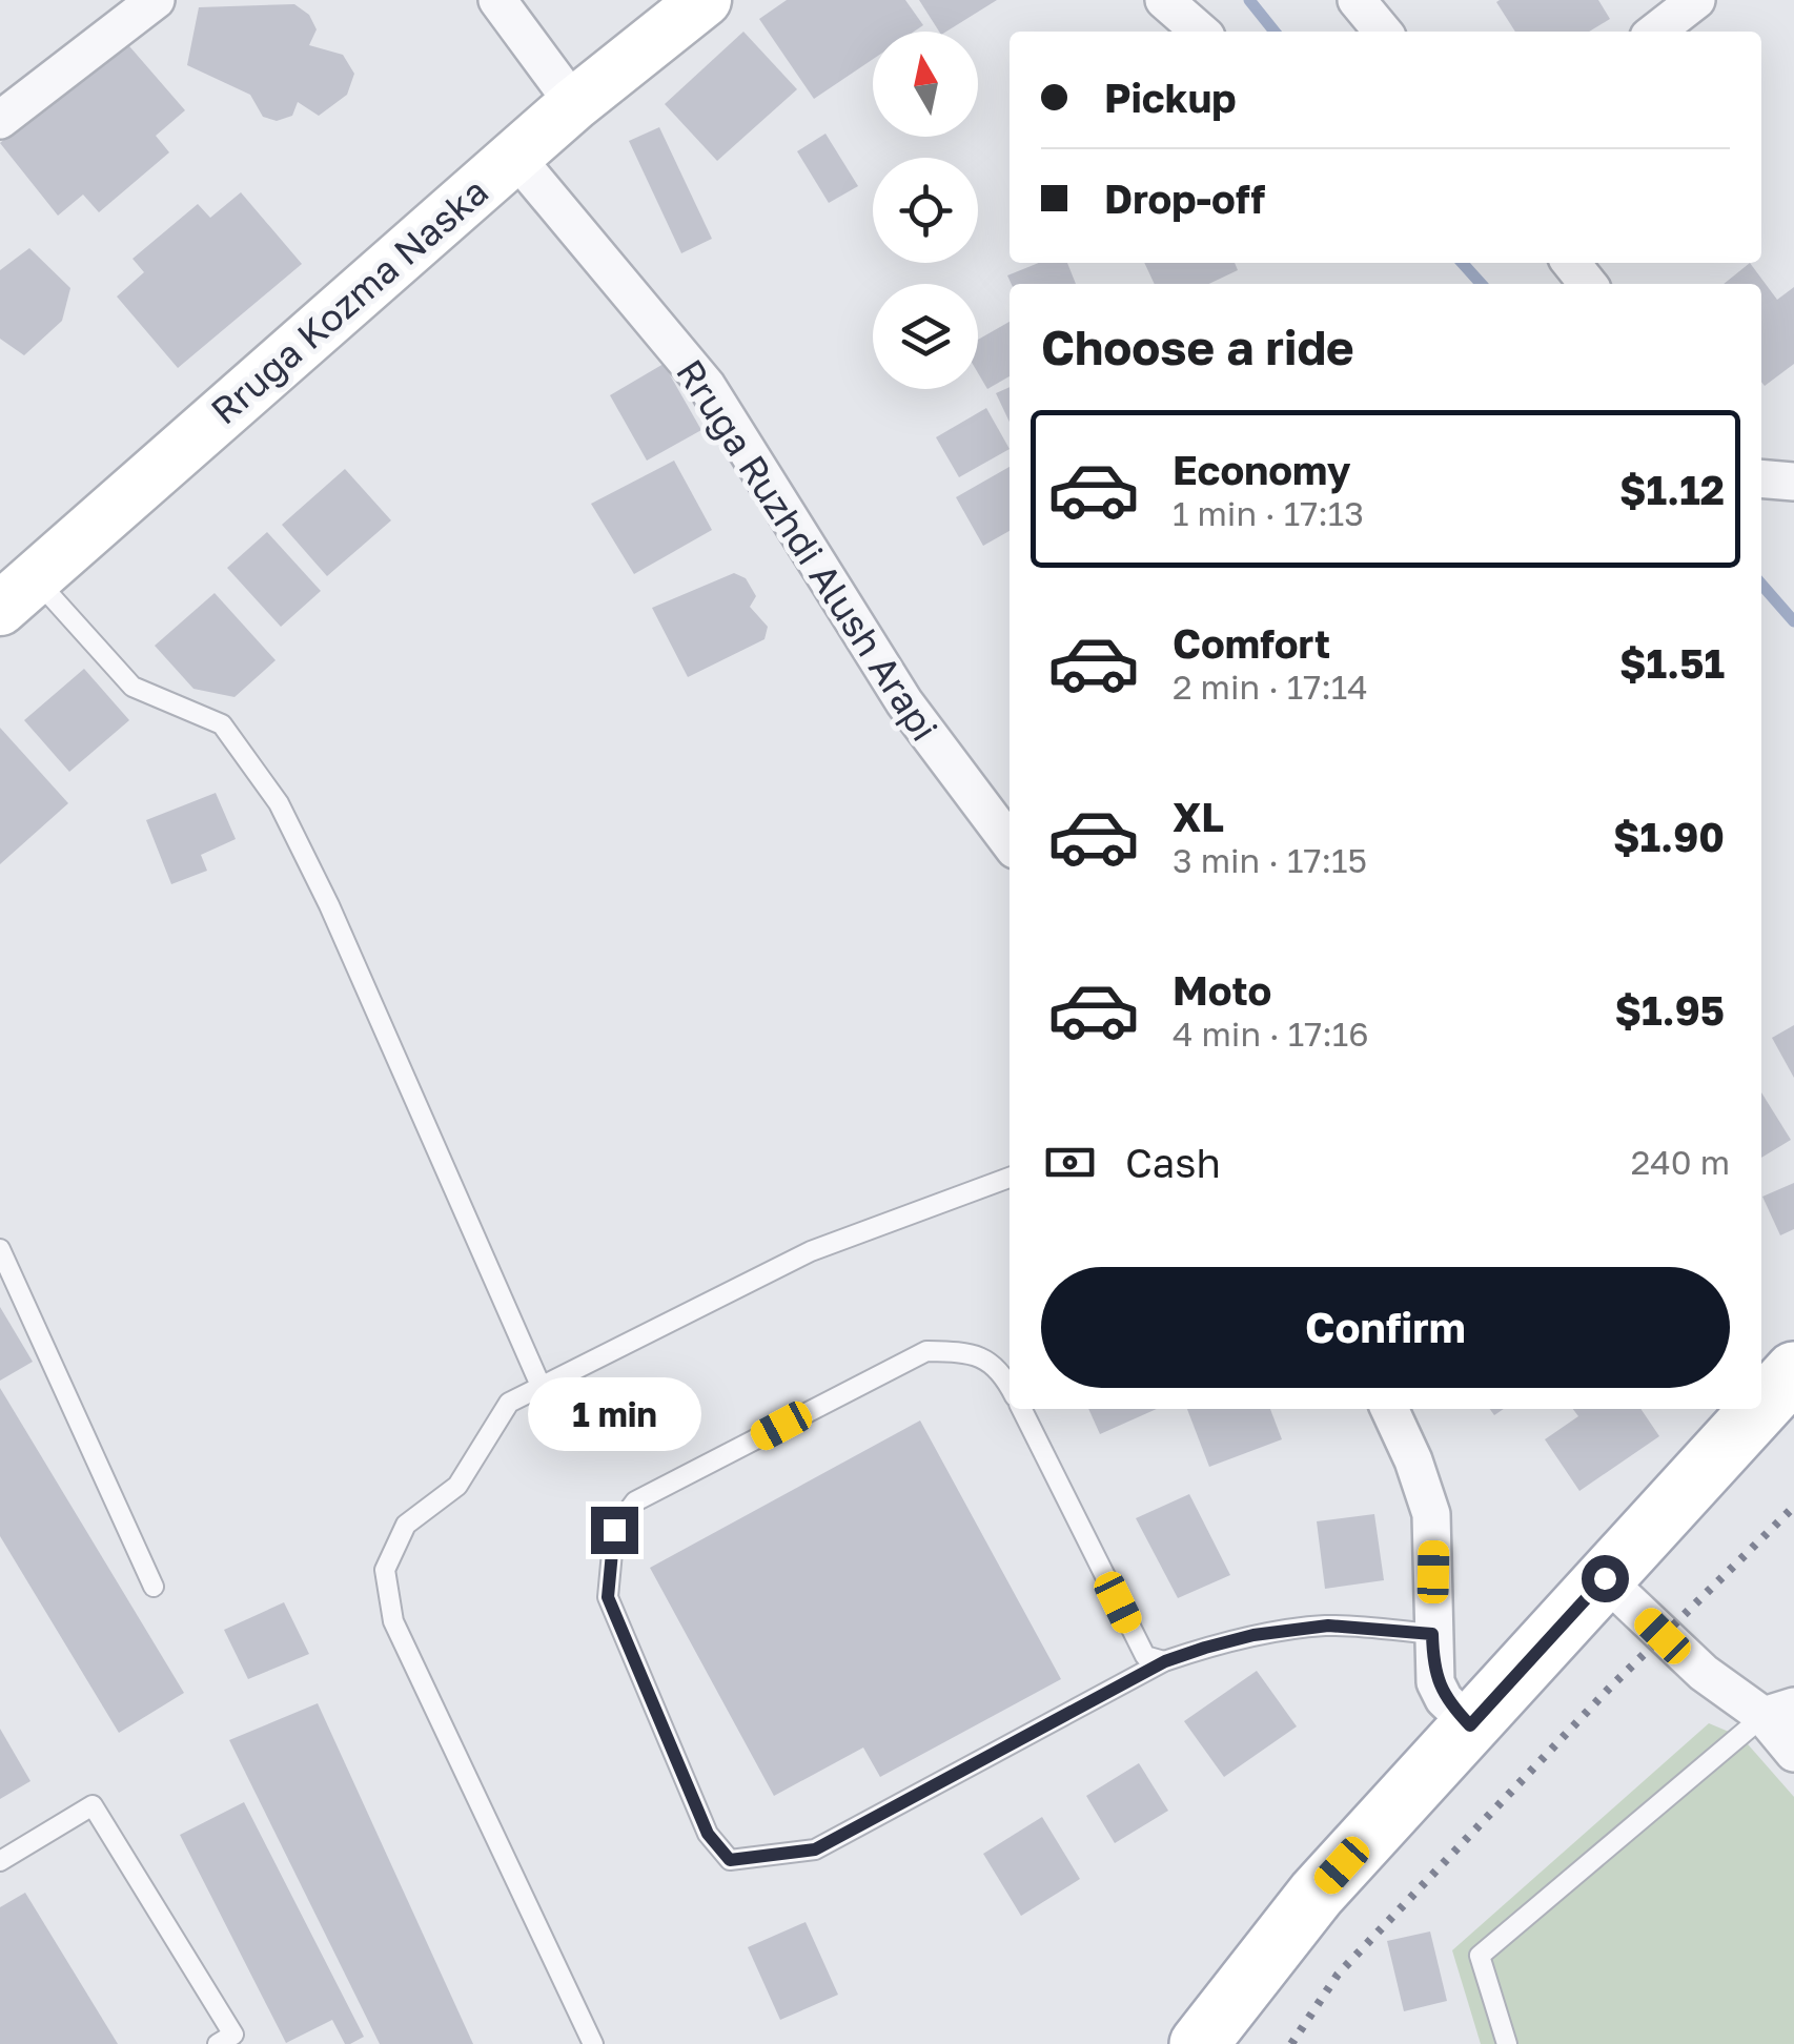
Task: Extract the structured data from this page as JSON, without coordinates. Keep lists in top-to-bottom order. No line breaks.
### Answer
{"streets":{"main road":["Rruga Kozma Naska"],"street":["Rruga Ruzhdi Alush Arapi"]},"crossings":[["Rruga Kozma Naska","Rruga Ruzhdi Alush Arapi"]],"north":"top","page":{"banner":["Pickup","Drop-off"],"heading":"Choose a ride","list":[{"name":"Economy","note":"1 min · 17:13","value":"$1.12"},{"name":"Comfort","note":"2 min · 17:14","value":"$1.51"},{"name":"XL","note":"3 min · 17:15","value":"$1.90"},{"name":"Moto","note":"4 min · 17:16","value":"$1.95"}],"pay":["Cash","240 m"],"buttons":"Confirm","bubble":"1 min"}}
